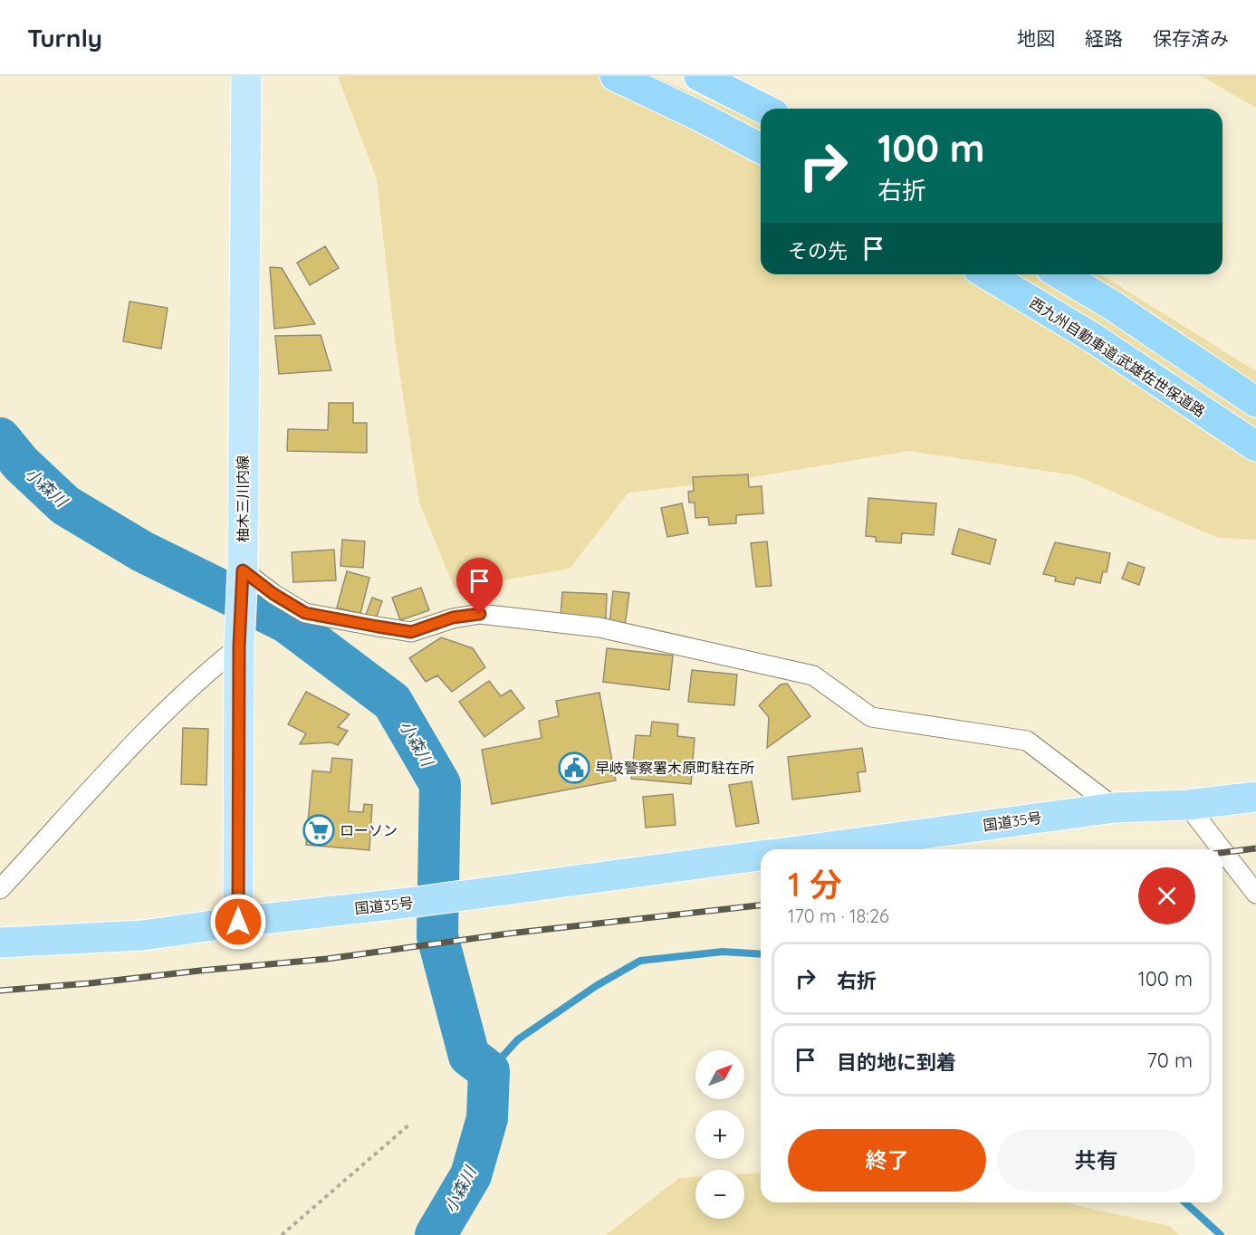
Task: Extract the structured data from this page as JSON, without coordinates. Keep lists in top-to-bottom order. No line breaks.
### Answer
{"streets":{"highway":["西九州自動車道;武雄佐世保道路","国道35号"],"main road":["柚木三川内線"]},"crossings":[["柚木三川内線","国道35号"]],"water":["小森川"],"places":{"public building":["早岐警察署木原町駐在所"],"supermarket":["ローソン"]},"north":"top right","page":{"header":"Turnly","nav":["地図","経路","保存済み"],"turn":["100 m","右折"],"then":"その先","heading":["1 分","170 m · 18:26"],"list":[{"name":"右折","value":"100 m"},{"name":"目的地に到着","value":"70 m"}],"map_buttons":["+","−"],"buttons":["終了","共有"]}}
